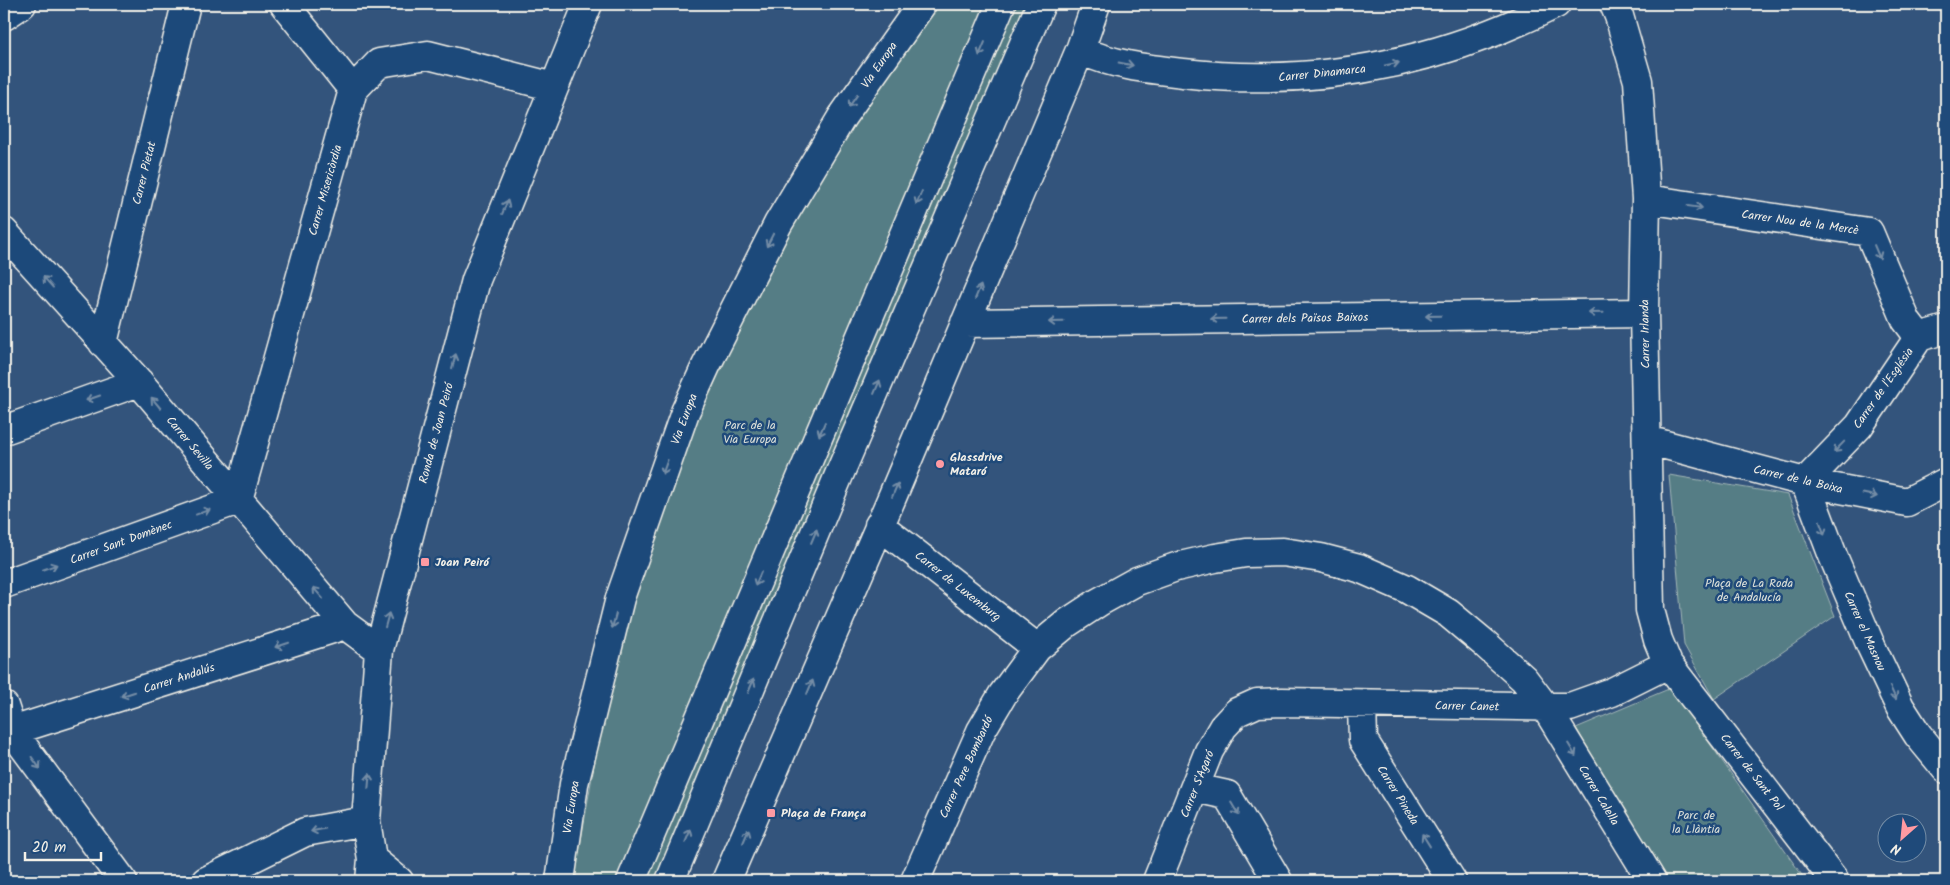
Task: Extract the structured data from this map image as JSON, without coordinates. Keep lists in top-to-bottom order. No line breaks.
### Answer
{"streets":{"street":["Via Europa","Carrer Dinamarca","Carrer Pietat","Carrer Misericòrdia","Carrer Nou de la Mercè","Carrer dels Països Baixos","Carrer Irlanda","Carrer de l'Església","Ronda de Joan Peiró","Carrer Sevilla","Carrer de la Boixa","Carrer Sant Domènec","Carrer de Luxemburg","Carrer el Masnou","Carrer Andalús","Carrer Canet","Carrer Pere Bombardó","Carrer de Sant Pol","Carrer S'Agaró","Carrer Pineda","Carrer Calella"]},"crossings":[["Carrer Pietat","Carrer Sevilla"],["Carrer Misericòrdia","Ronda de Joan Peiró"],["Carrer Misericòrdia","Carrer Sevilla"],["Carrer Misericòrdia","Carrer Sant Domènec"],["Carrer Nou de la Mercè","Carrer Irlanda"],["Carrer Nou de la Mercè","Carrer de l'Església"],["Carrer dels Països Baixos","Carrer Irlanda"],["Carrer Irlanda","Carrer de la Boixa"],["Carrer Irlanda","Carrer Canet"],["Carrer Irlanda","Carrer de Sant Pol"],["Carrer de l'Església","Carrer de la Boixa"],["Carrer de l'Església","Carrer el Masnou"],["Ronda de Joan Peiró","Carrer Sevilla"],["Carrer Sevilla","Carrer Sant Domènec"],["Carrer Sevilla","Carrer Andalús"],["Carrer de la Boixa","Carrer el Masnou"],["Carrer de Luxemburg","Carrer Pere Bombardó"],["Carrer Canet","Carrer Pere Bombardó"],["Carrer Canet","Carrer de Sant Pol"],["Carrer Canet","Carrer S'Agaró"],["Carrer Canet","Carrer Pineda"],["Carrer Canet","Carrer Calella"],["Carrer Pere Bombardó","Carrer Calella"]],"one_way":["Carrer Dinamarca","Carrer Nou de la Mercè","Carrer dels Països Baixos","Carrer de l'Església","Ronda de Joan Peiró","Carrer Sevilla","Carrer de la Boixa","Carrer el Masnou","Carrer Calella"],"parks":["Parc de la Via Europa","Plaça de La Roda de Andalucía","Parc de la Llàntia"],"places":{"other":["Glassdrive Mataró"],"transit":["Joan Peiró","Plaça de França"]},"scale_bar":"20 m","north":"bottom left"}
